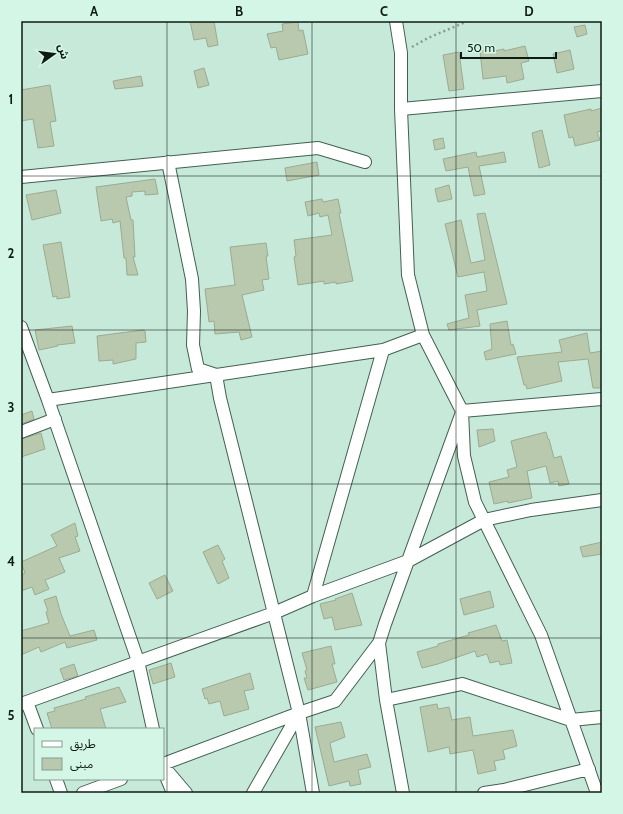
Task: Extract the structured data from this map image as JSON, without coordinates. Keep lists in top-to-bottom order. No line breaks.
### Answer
{"legend":["طريق","مبنى"],"scale_bar":"50 m","north":"right","grid":{"columns":["A","B","C","D"],"rows":["1","2","3","4","5"]}}
